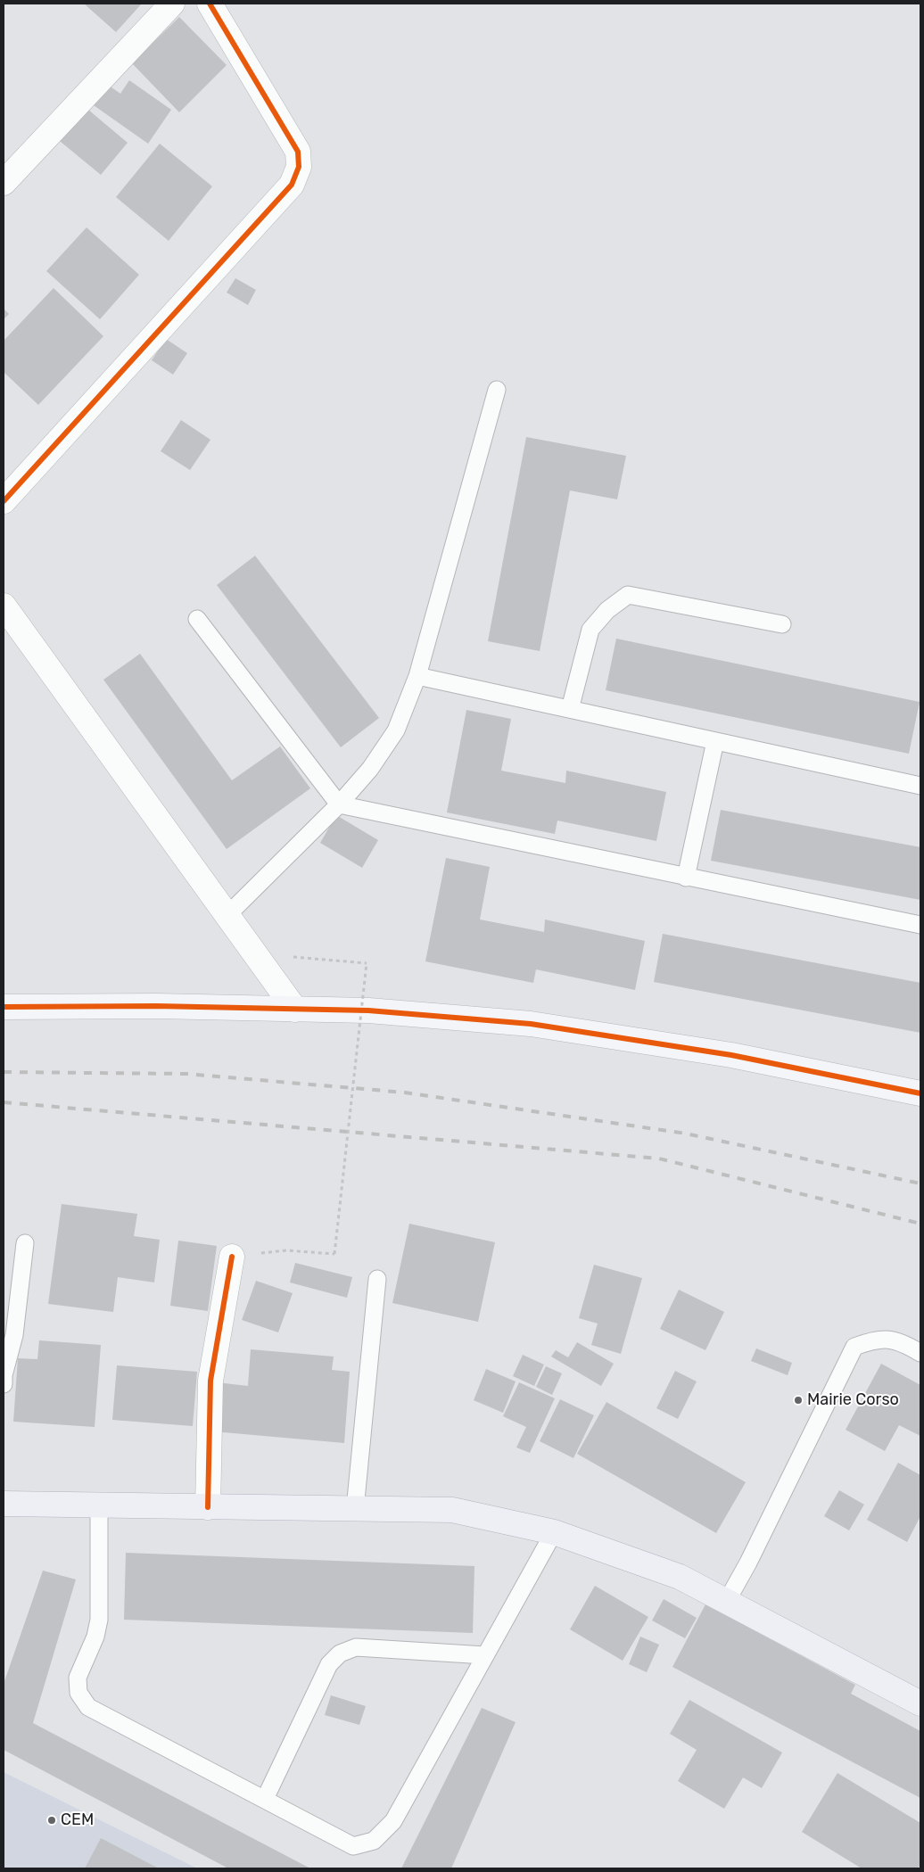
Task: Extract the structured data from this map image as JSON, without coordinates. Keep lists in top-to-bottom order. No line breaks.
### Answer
{"places":["Mairie Corso","CEM"]}
